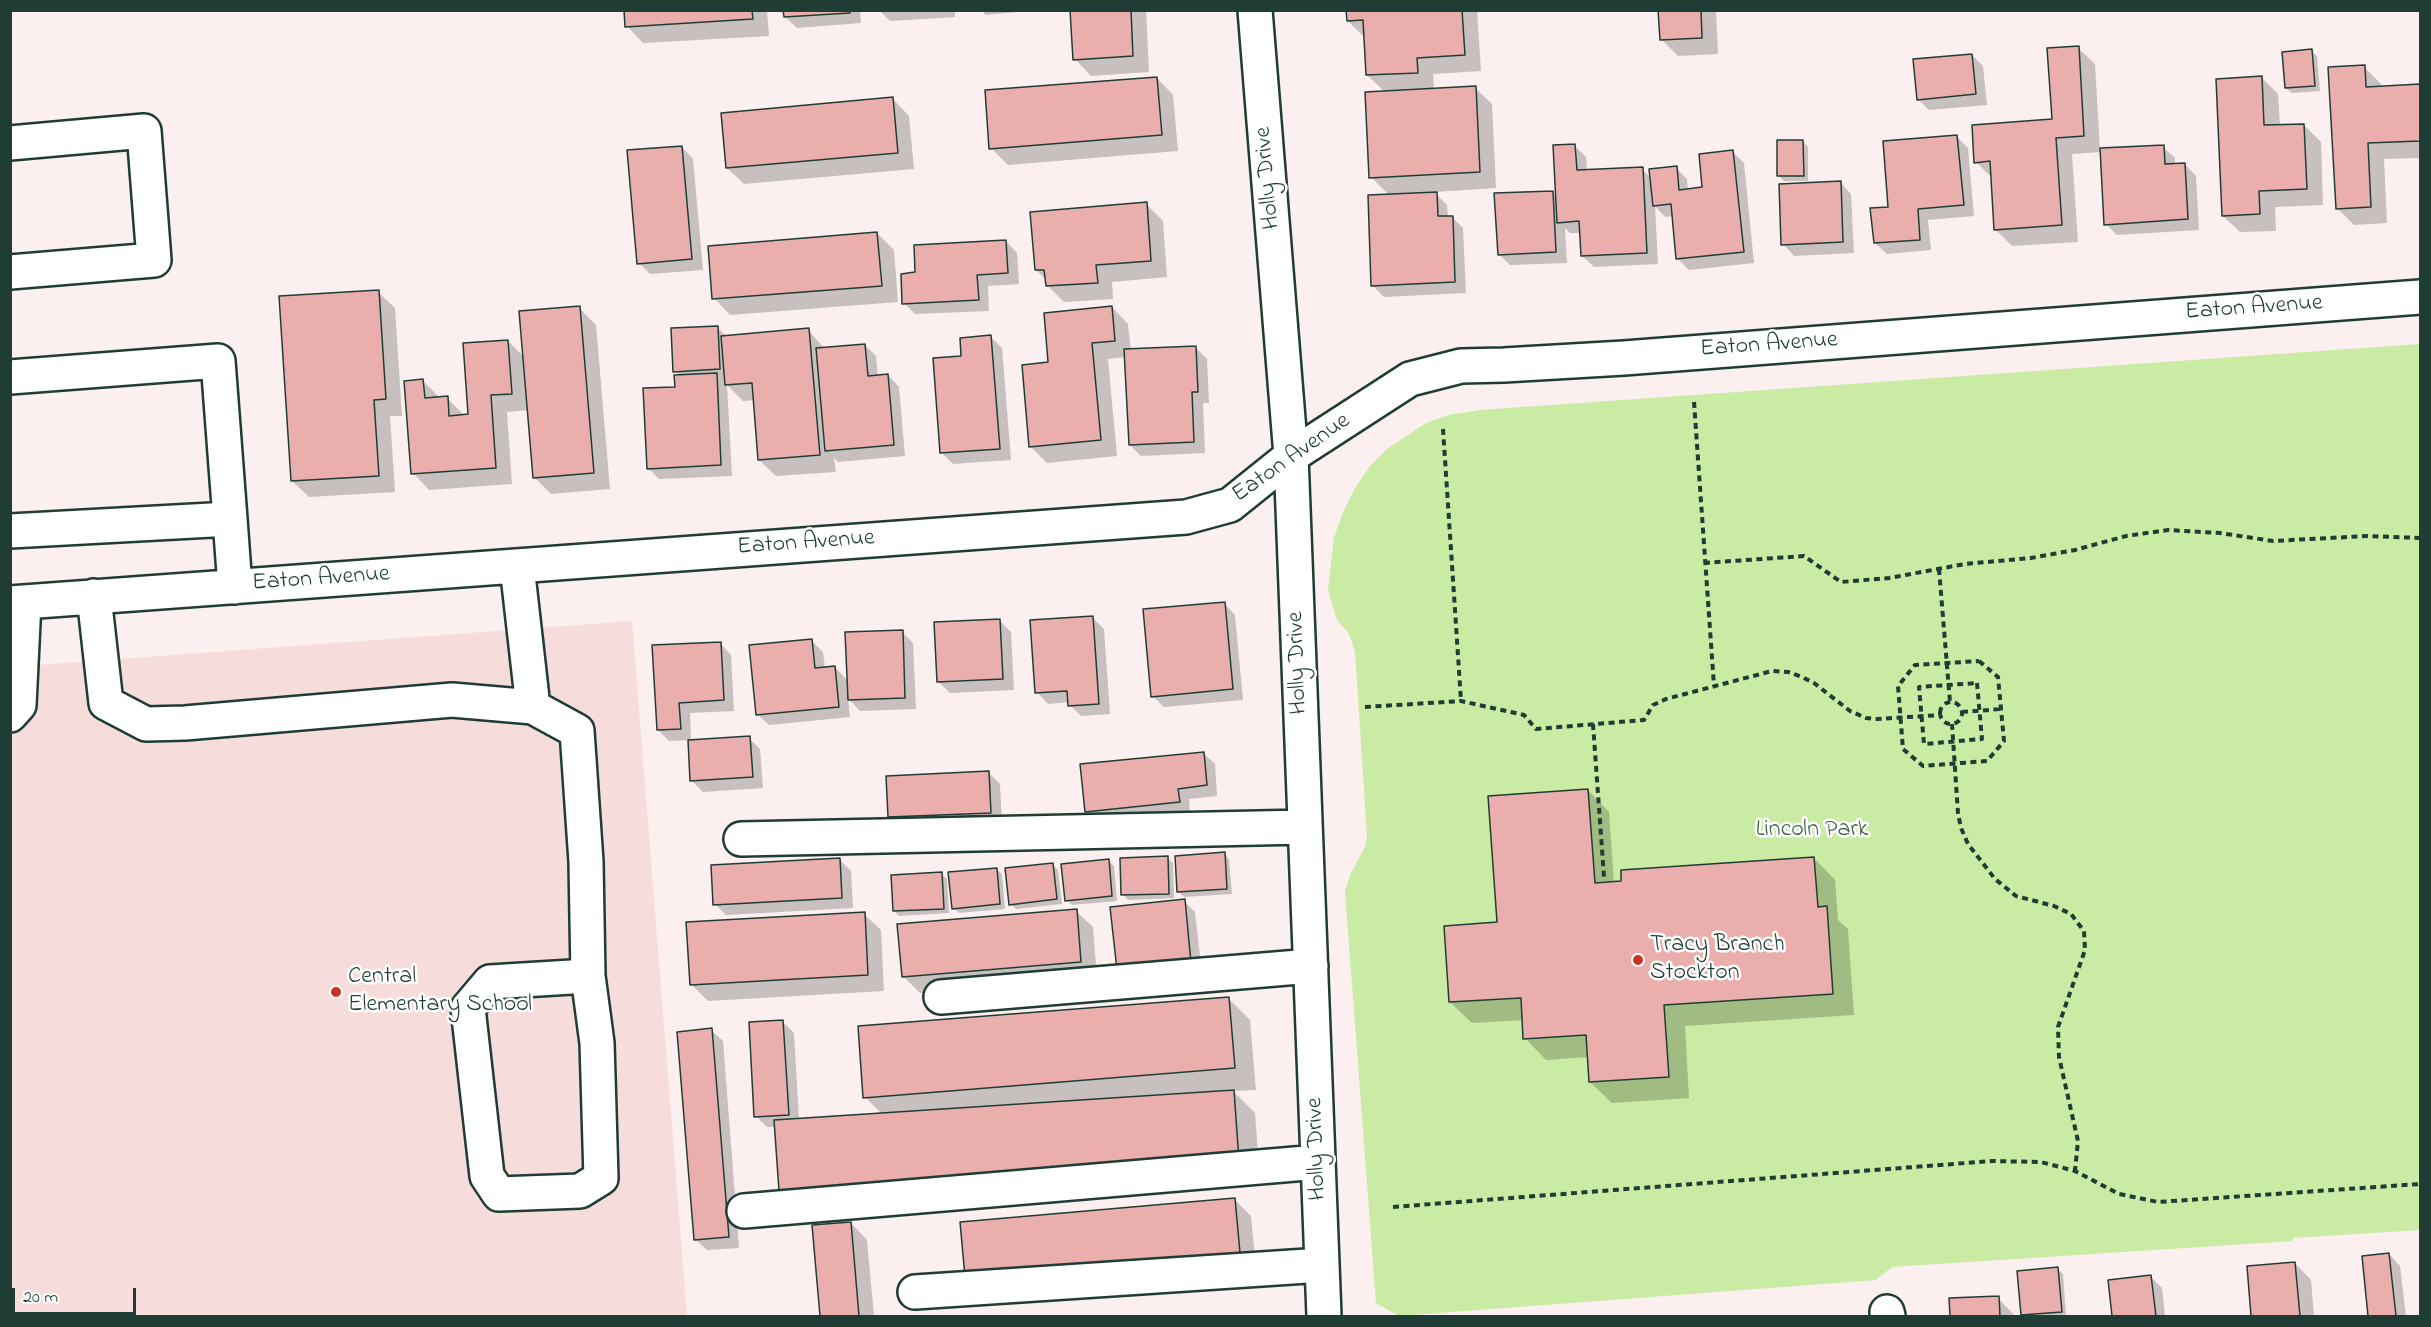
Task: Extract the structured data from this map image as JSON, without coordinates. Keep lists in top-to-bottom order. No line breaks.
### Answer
{"streets":{"street":["Holly Drive","Eaton Avenue"]},"crossings":[["Holly Drive","Eaton Avenue"]],"parks":["Lincoln Park"],"places":["Tracy Branch Stockton","Central Elementary School"],"scale_bar":"20 m"}
